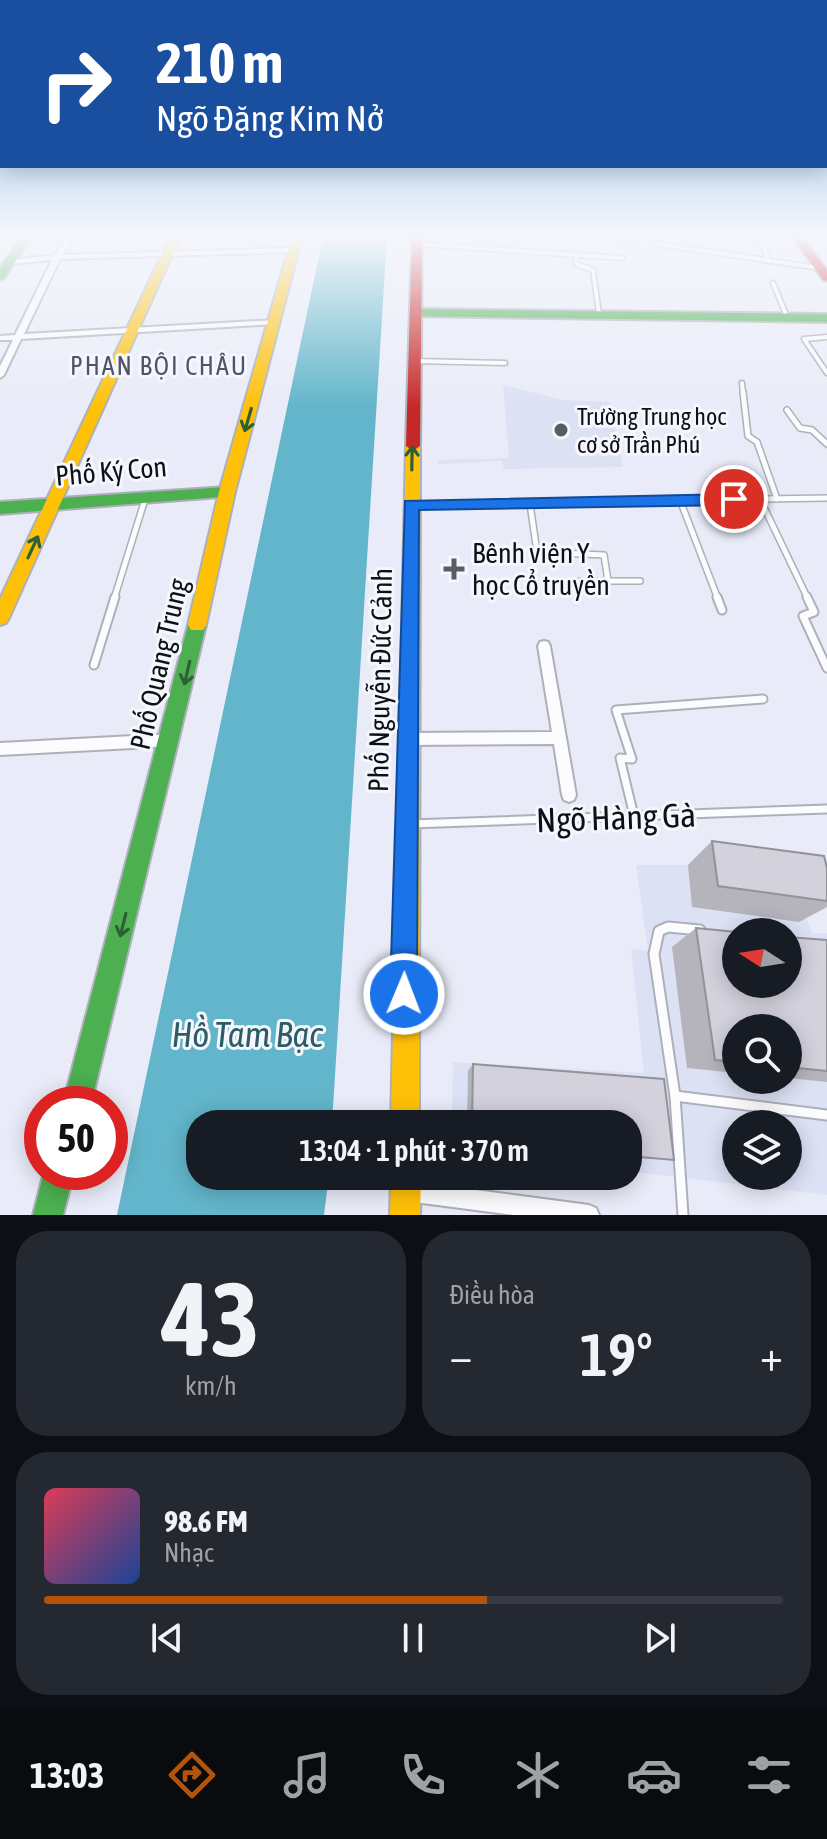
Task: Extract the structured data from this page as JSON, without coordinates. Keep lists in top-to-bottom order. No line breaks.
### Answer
{"streets":{"main road":["Phố Ký Con","Phố Quang Trung","Phố Nguyễn Đức Cảnh"],"lane":["Ngõ Hàng Gà"]},"crossings":[["Phố Ký Con","Phố Quang Trung"],["Phố Nguyễn Đức Cảnh","Ngõ Hàng Gà"]],"one_way":["Phố Quang Trung"],"districts":["PHAN BỘI CHÂU"],"water":["Hồ Tam Bạc"],"places":{"other":["Trường Trung học cơ sở Trần Phú"],"health":["Bênh viện Y học Cổ truyền"]},"north":"left","page":{"turn":["210 m","Ngõ Đặng Kim Nở"],"limit":"50","trip":"13:04 · 1 phút · 370 m","tile":[["43","km/h"],"Điều hòa"],"heat":["−","19°","+"],"song":["98.6 FM","Nhạc"],"tabs":"13:03"}}
